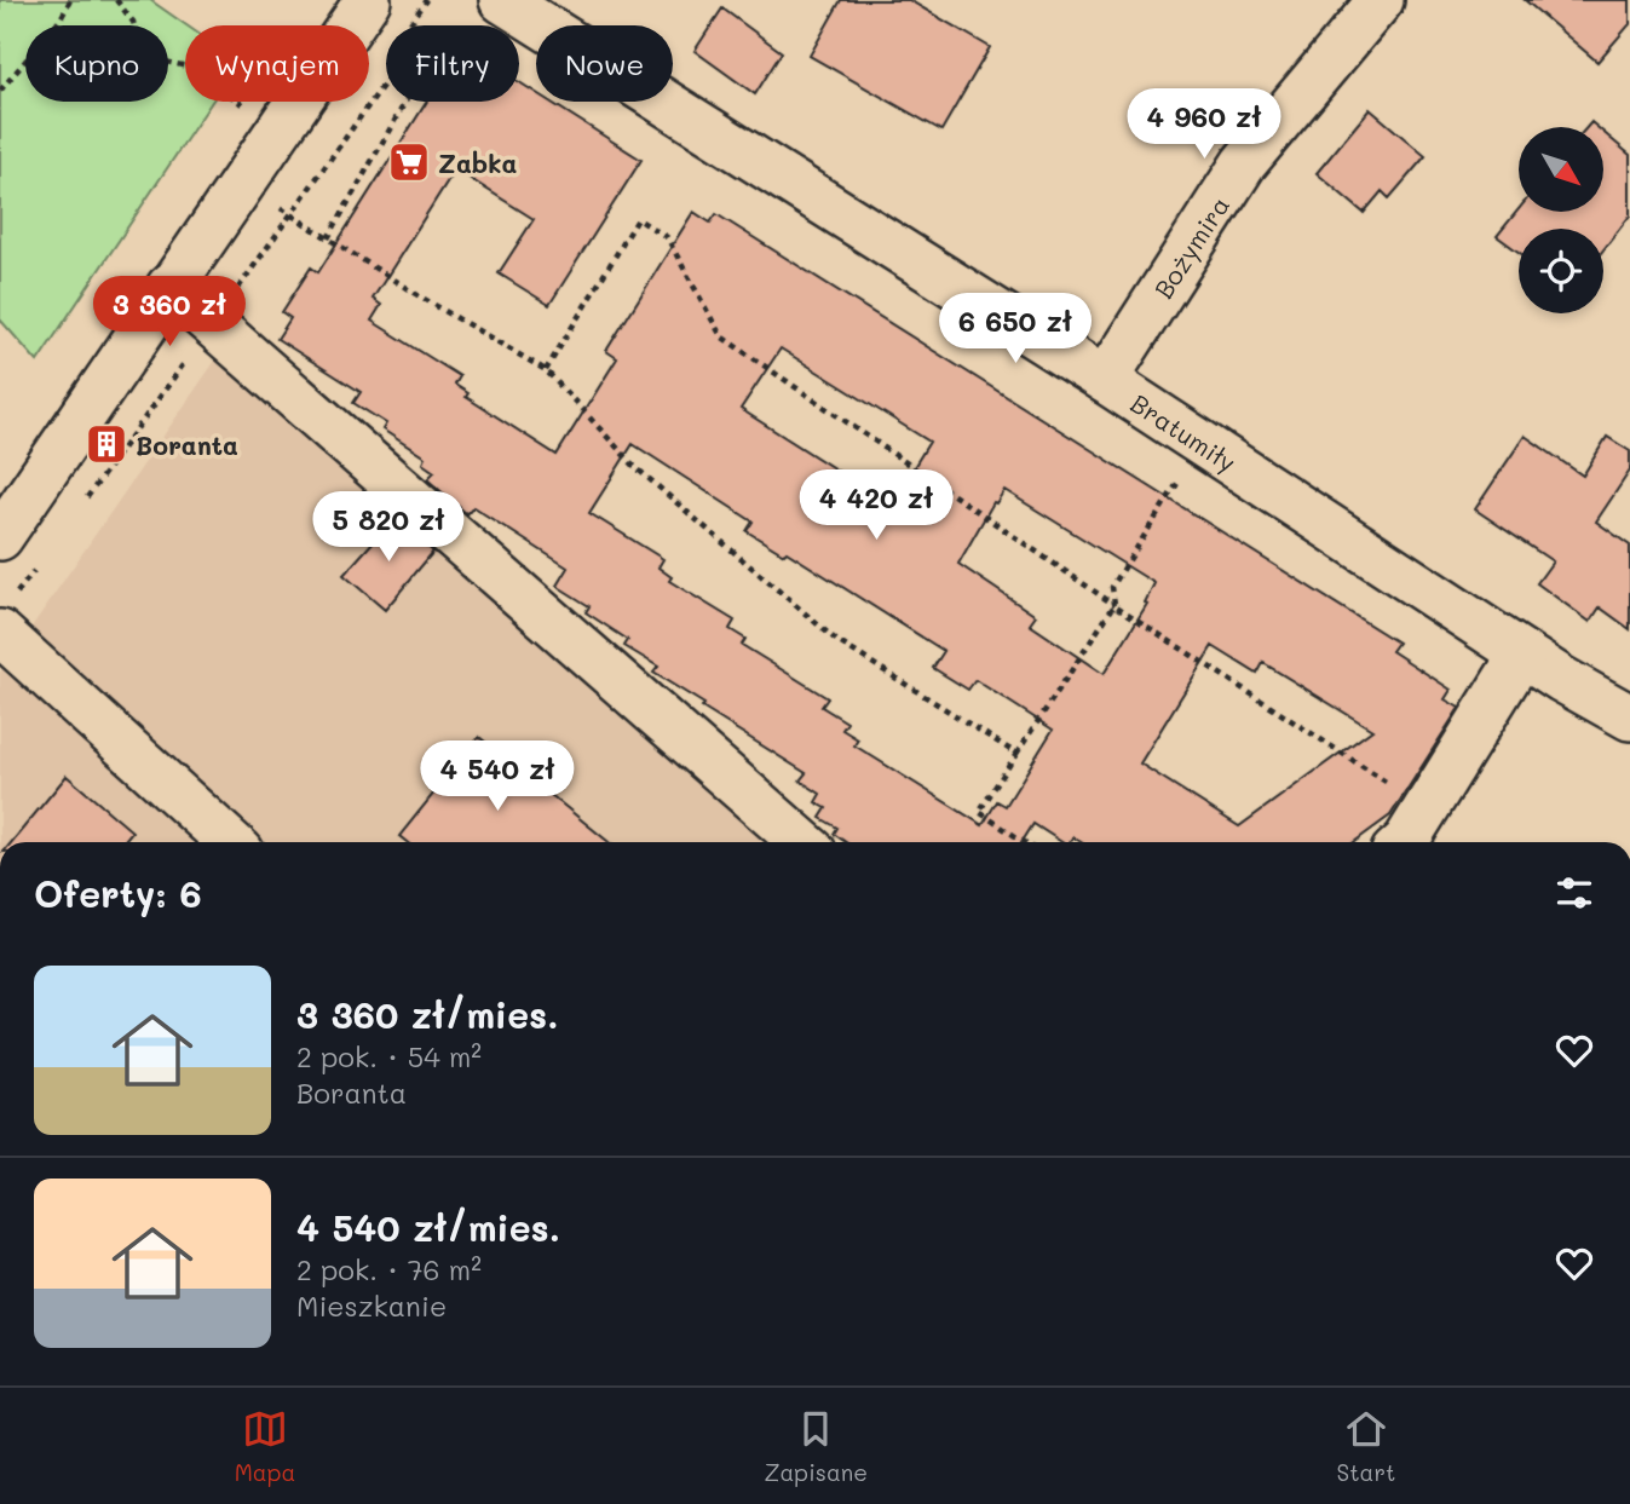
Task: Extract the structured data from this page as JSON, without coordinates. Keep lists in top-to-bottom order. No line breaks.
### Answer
{"streets":{"street":["Bożymira","Bratumiły"]},"crossings":[["Bożymira","Bratumiły"]],"places":{"supermarket":["Zabka"],"building":["Boranta"]},"north":"bottom right","page":{"chip":["Kupno","Wynajem","Filtry","Nowe"],"price":["4 960 zł","3 360 zł","6 650 zł","4 420 zł","5 820 zł","4 540 zł"],"heading":"Oferty: 6","list":[{"name":"3 360 zł/mies.","note":"2 pok. · 54 m² · Boranta"},{"name":"4 540 zł/mies.","note":"2 pok. · 76 m² · Mieszkanie"}],"tabs":["Mapa","Zapisane","Start"]}}
